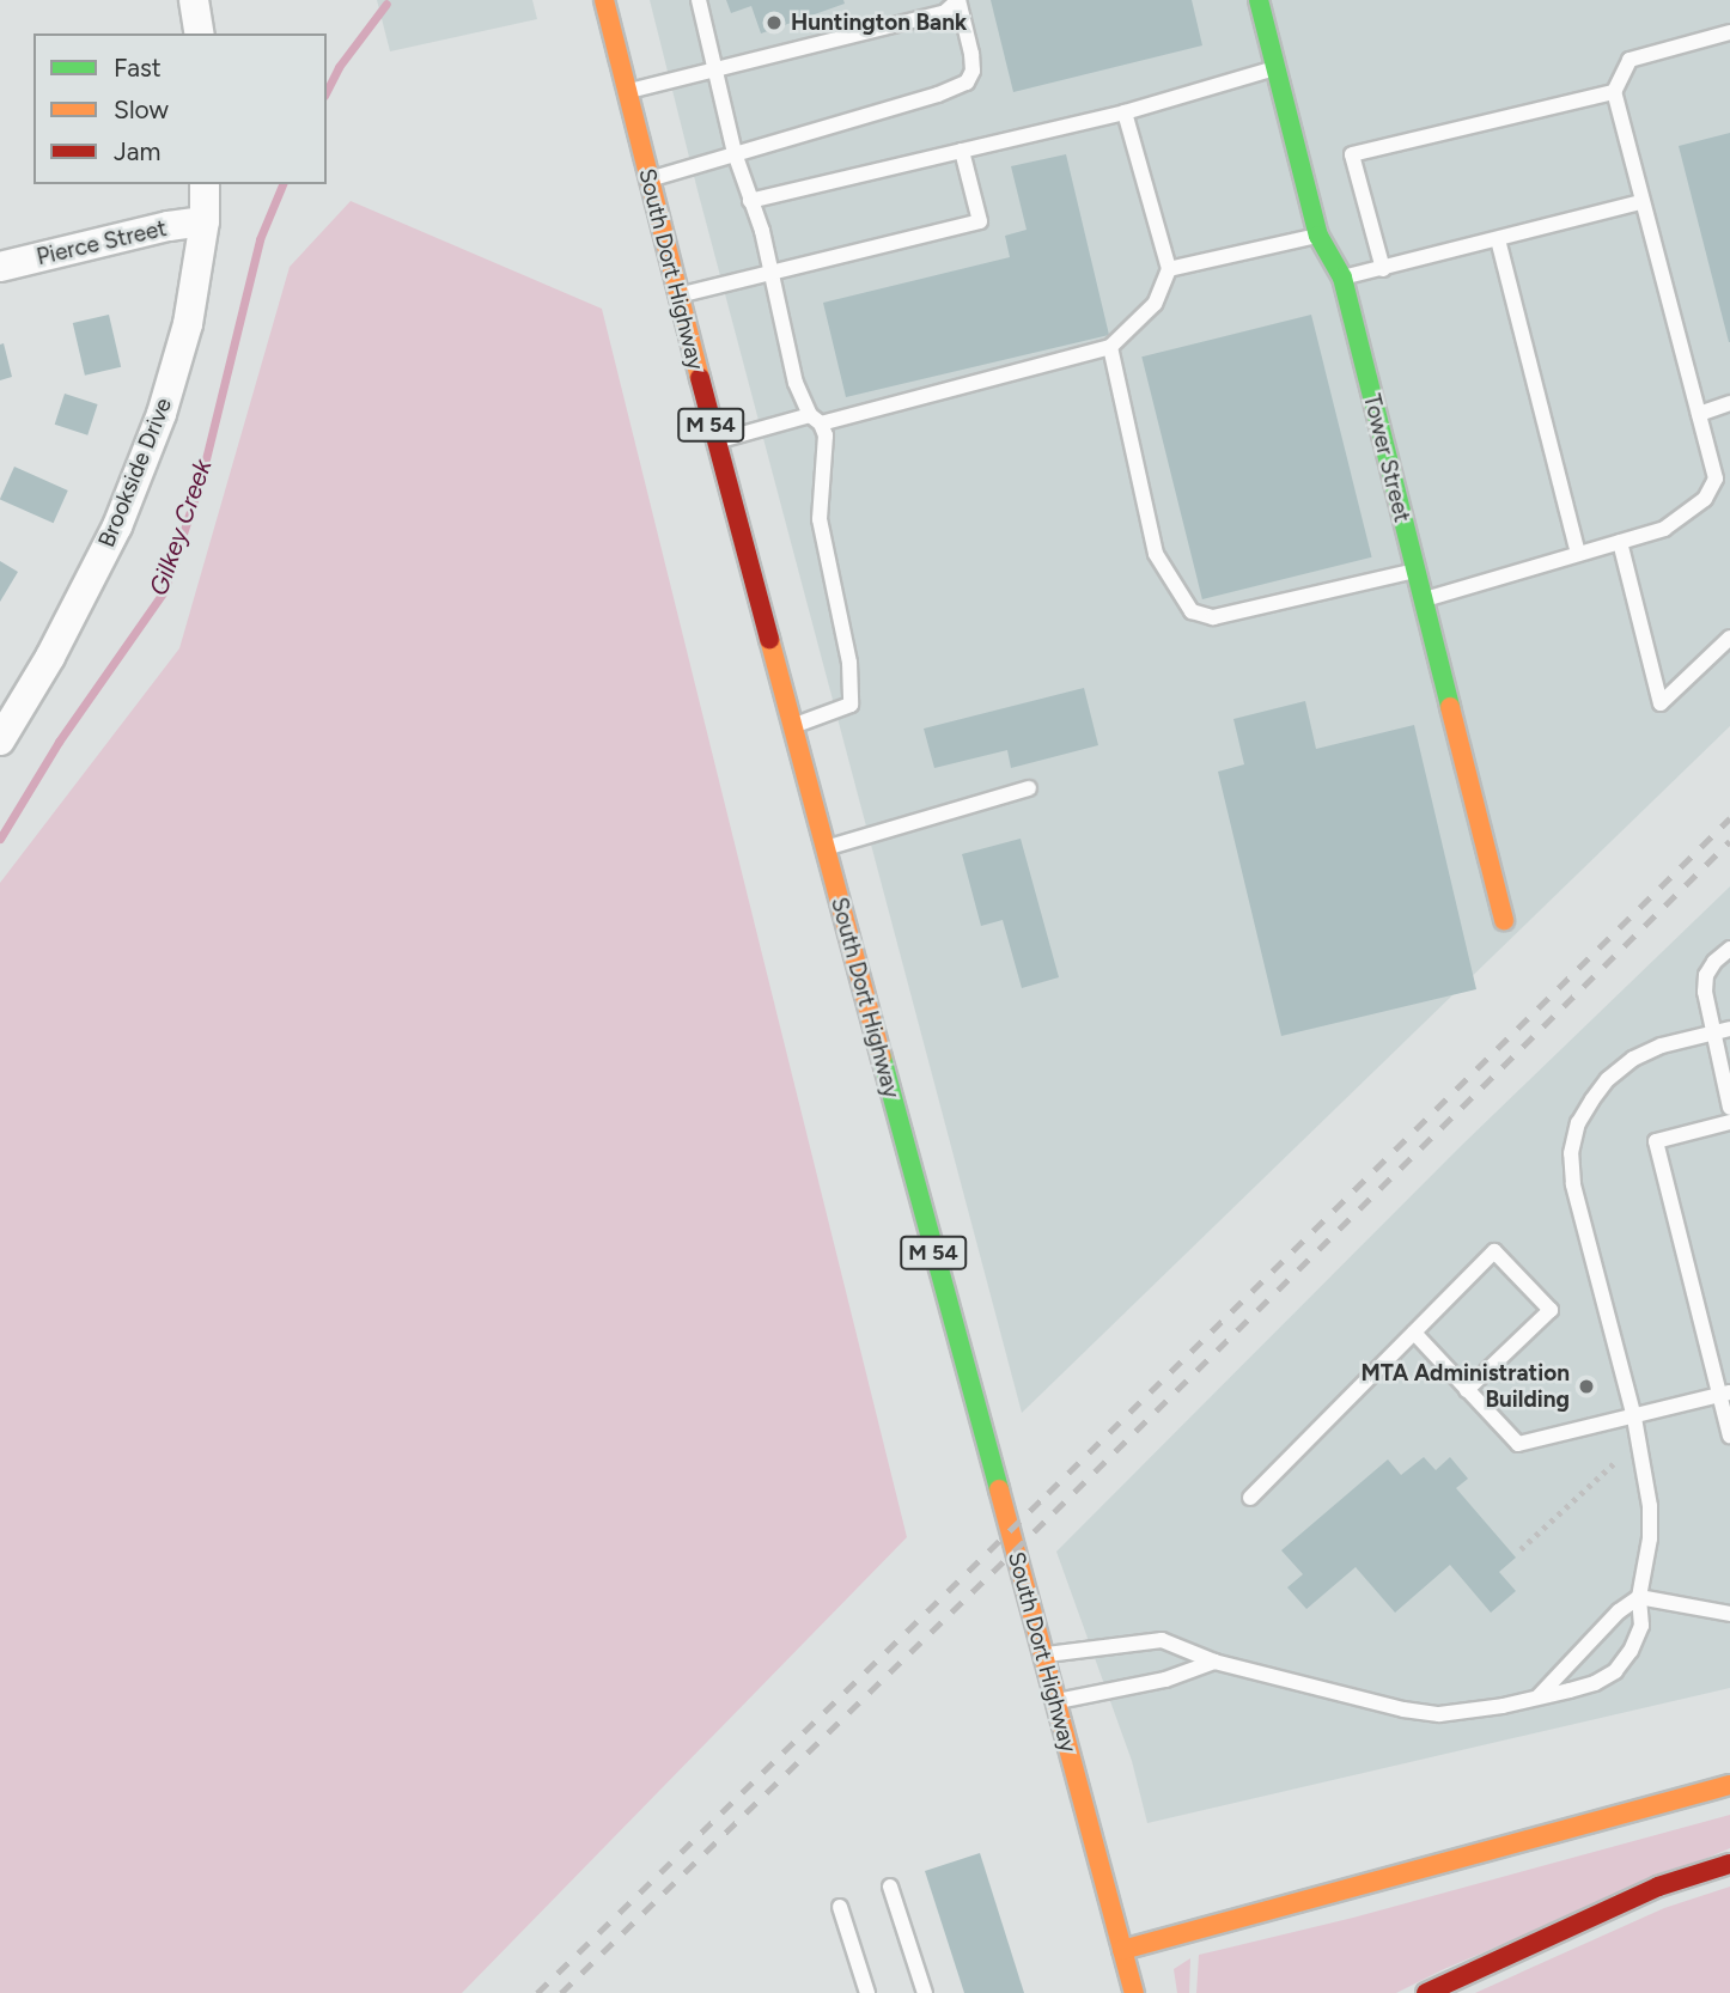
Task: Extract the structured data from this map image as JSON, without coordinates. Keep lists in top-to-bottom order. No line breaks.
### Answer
{"streets":{"main road":["South Dort Highway","M 54","Tower Street"],"street":["Pierce Street","Brookside Drive"]},"crossings":[["Pierce Street","Brookside Drive"]],"water":["Gilkey Creek"],"places":["Huntington Bank","MTA Administration Building"],"legend":["Fast","Slow","Jam"]}
